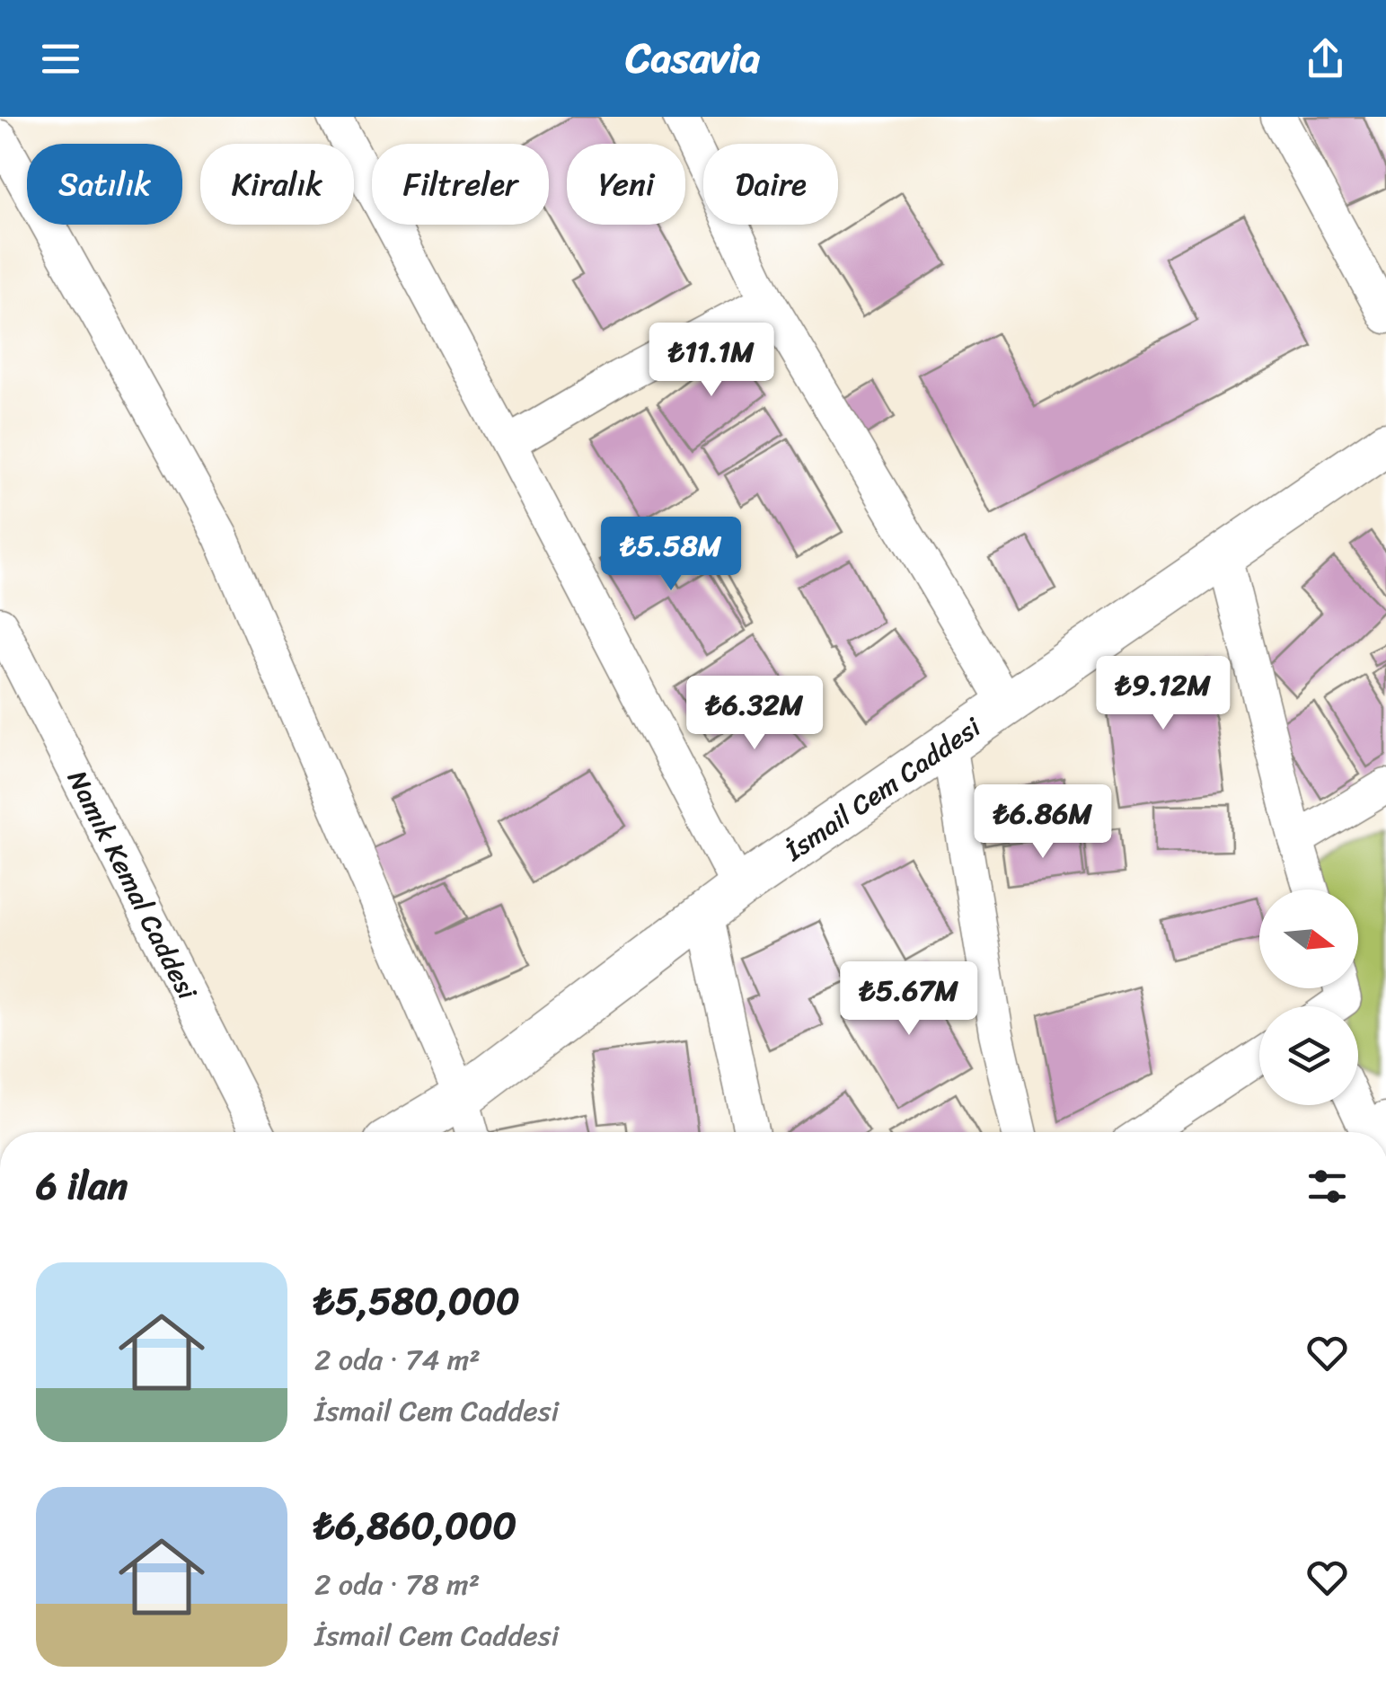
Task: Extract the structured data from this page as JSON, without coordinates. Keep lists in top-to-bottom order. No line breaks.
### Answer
{"streets":{"street":["İsmail Cem Caddesi","Namık Kemal Caddesi"]},"north":"right","page":{"header":"Casavia","chip":["Satılık","Kiralık","Filtreler","Yeni","Daire"],"price":["₺11.1M","₺5.58M","₺9.12M","₺6.32M","₺6.86M","₺5.67M"],"heading":"6 ilan","list":[{"name":"₺5,580,000","note":"2 oda · 74 m² · İsmail Cem Caddesi"},{"name":"₺6,860,000","note":"2 oda · 78 m² · İsmail Cem Caddesi"}]}}
